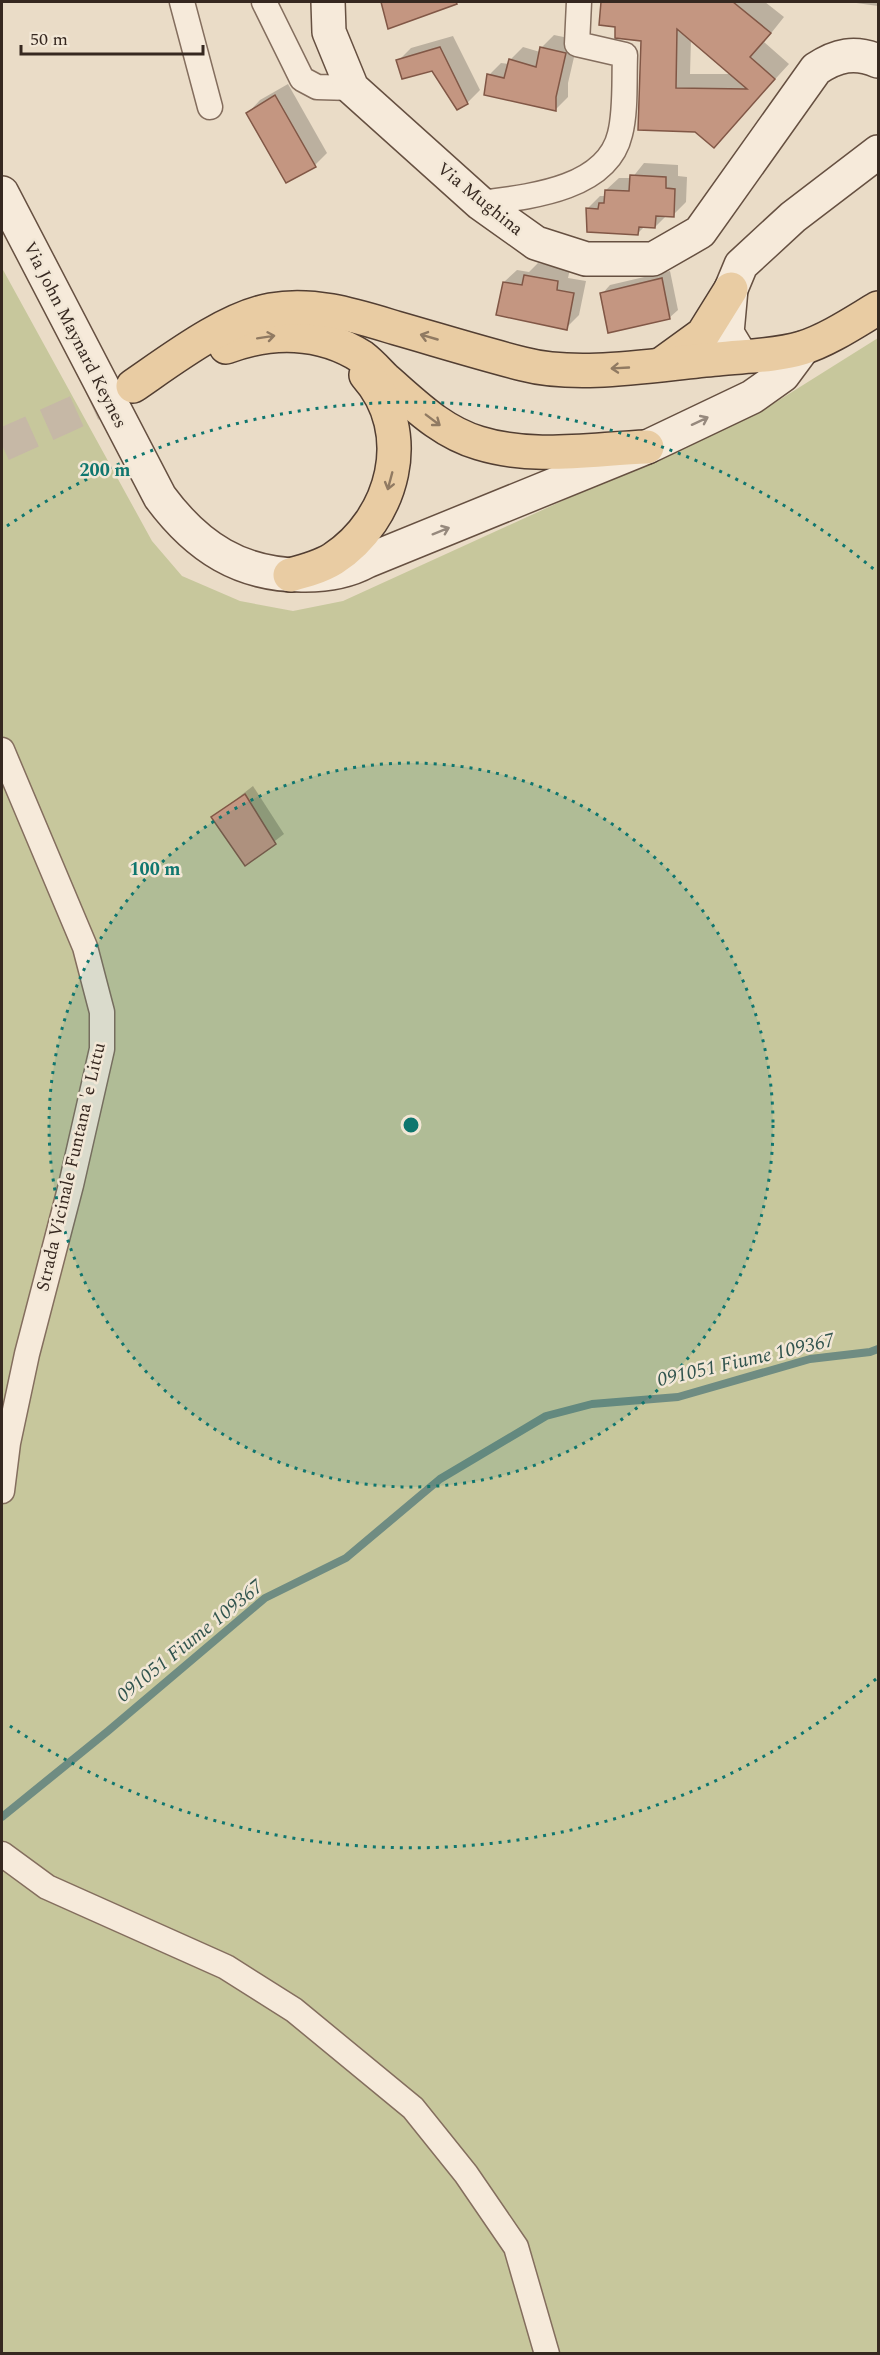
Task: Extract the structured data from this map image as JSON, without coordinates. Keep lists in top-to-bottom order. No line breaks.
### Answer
{"streets":{"street":["Via Mughina","Via John Maynard Keynes","Strada Vicinale Funtana 'e Littu"]},"one_way":["Via John Maynard Keynes"],"water":["091051 Fiume 109367"],"scale_bar":"50 m","rings":["200 m","100 m"]}
